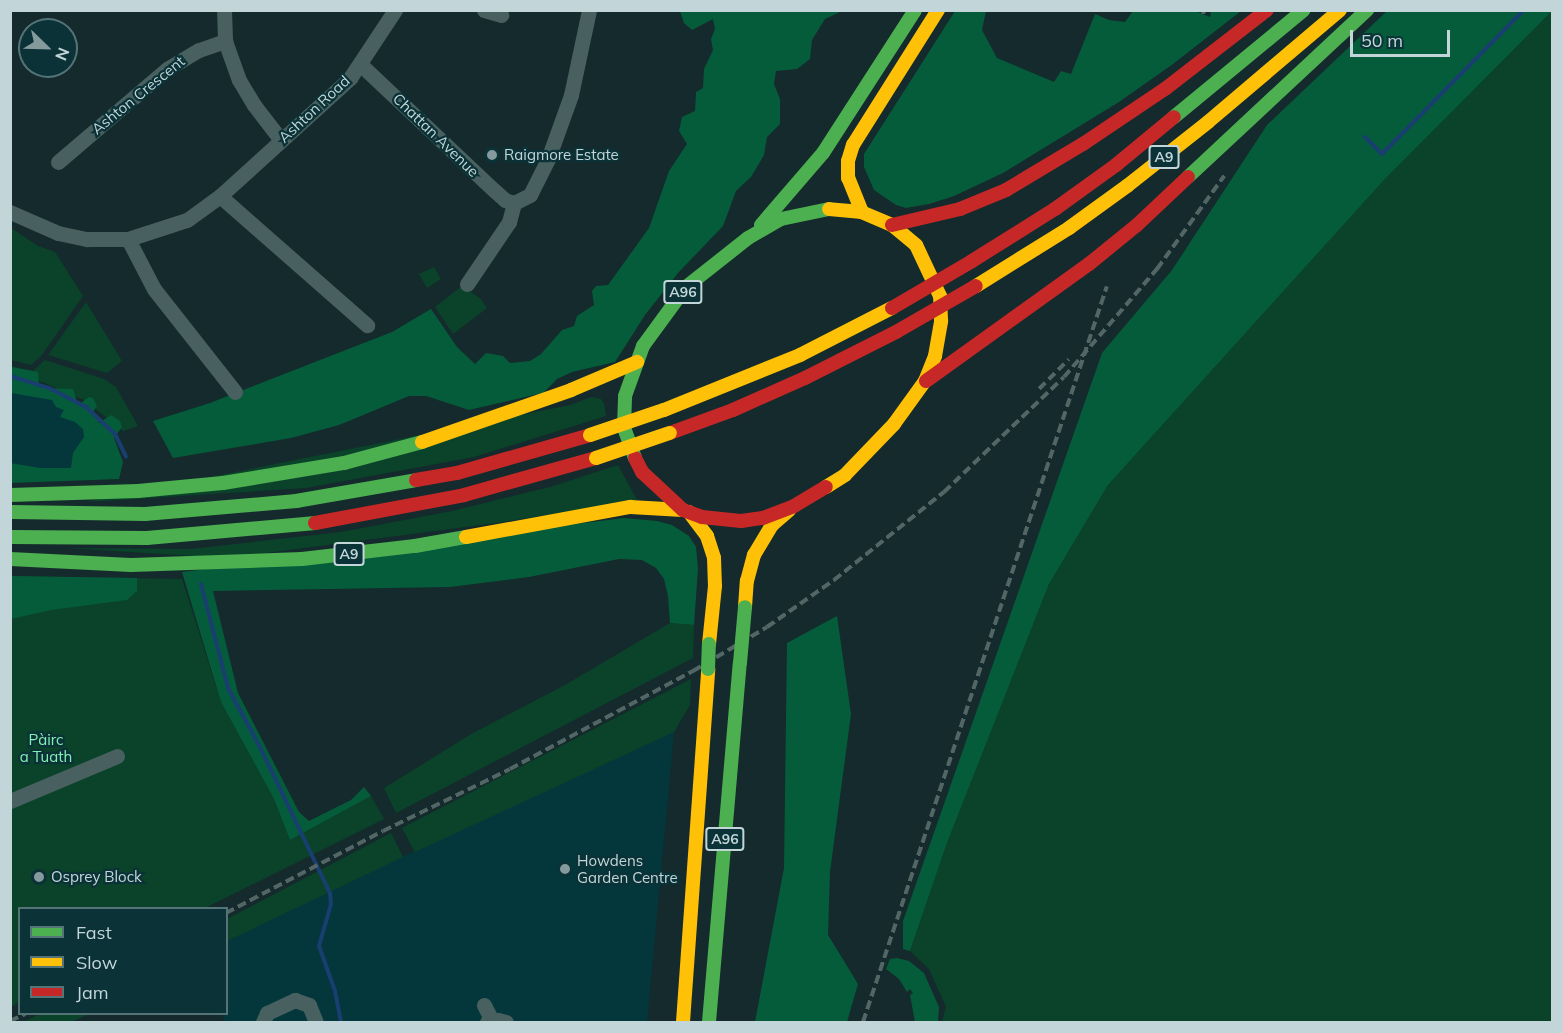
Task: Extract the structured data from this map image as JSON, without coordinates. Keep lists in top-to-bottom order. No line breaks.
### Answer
{"streets":{"main road":["A9","A96"],"street":["Ashton Crescent","Ashton Road","Chattan Avenue"]},"crossings":[["Ashton Road","Chattan Avenue"],["A9","A96"]],"parks":["Pàirc a Tuath"],"places":["Raigmore Estate","Howdens Garden Centre","Osprey Block"],"legend":["Fast","Slow","Jam"],"scale_bar":"50 m","north":"bottom right"}
